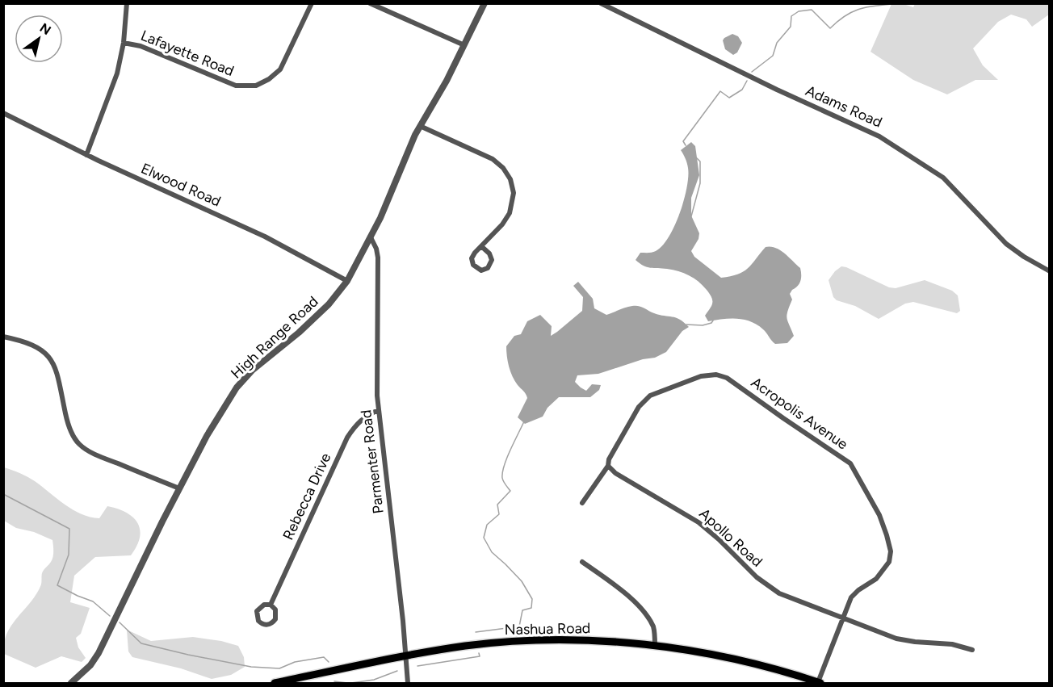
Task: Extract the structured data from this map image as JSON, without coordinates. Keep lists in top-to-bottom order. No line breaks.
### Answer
{"streets":{"main road":["Nashua Road"],"street":["Lafayette Road","Adams Road","Elwood Road","High Range Road","Acropolis Avenue","Parmenter Road","Rebecca Drive","Apollo Road"]},"crossings":[["Elwood Road","High Range Road"],["High Range Road","Parmenter Road"],["Acropolis Avenue","Apollo Road"],["Acropolis Avenue","Nashua Road"],["Parmenter Road","Rebecca Drive"],["Parmenter Road","Nashua Road"]],"north":"top right"}
